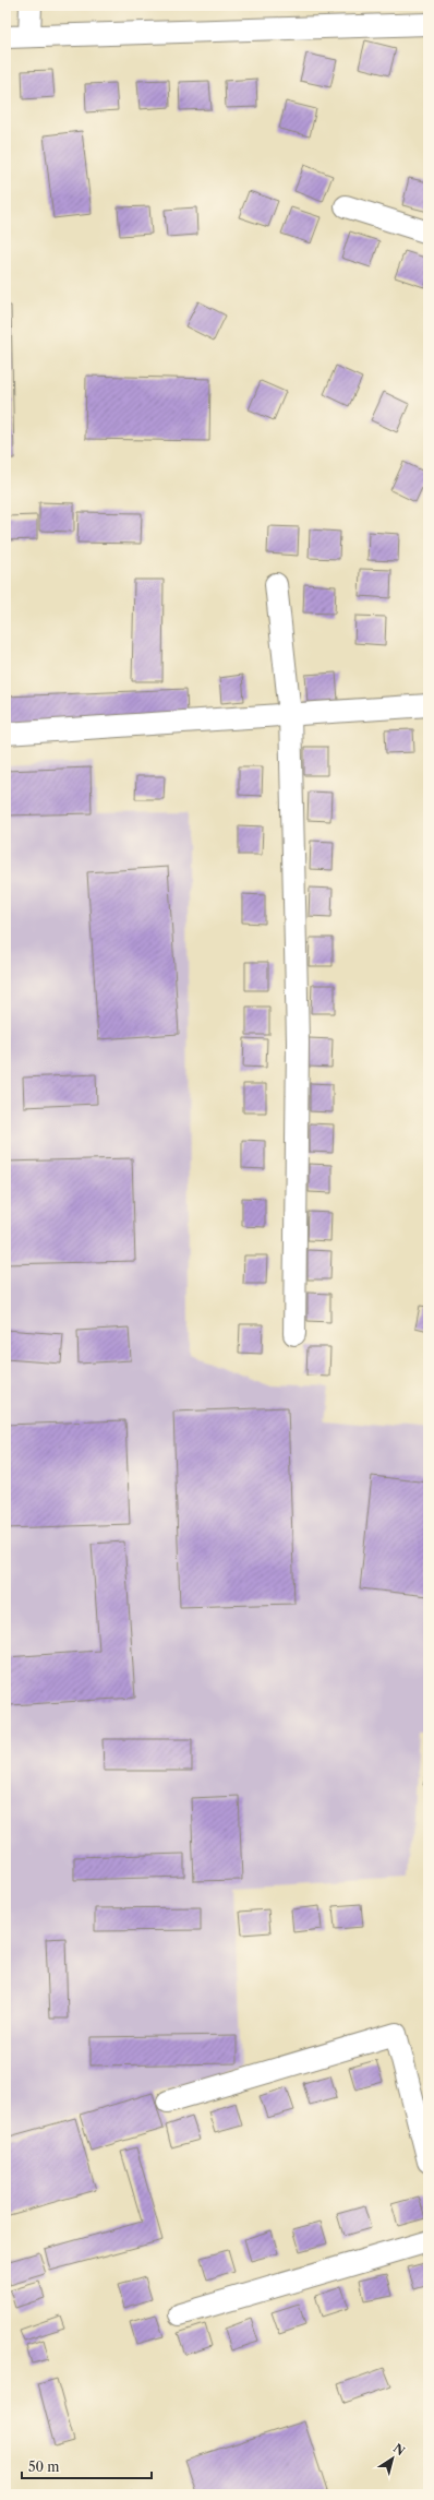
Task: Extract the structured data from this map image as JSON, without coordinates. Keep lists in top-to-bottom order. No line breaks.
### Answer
{"scale_bar":"50 m","north":"top right"}
